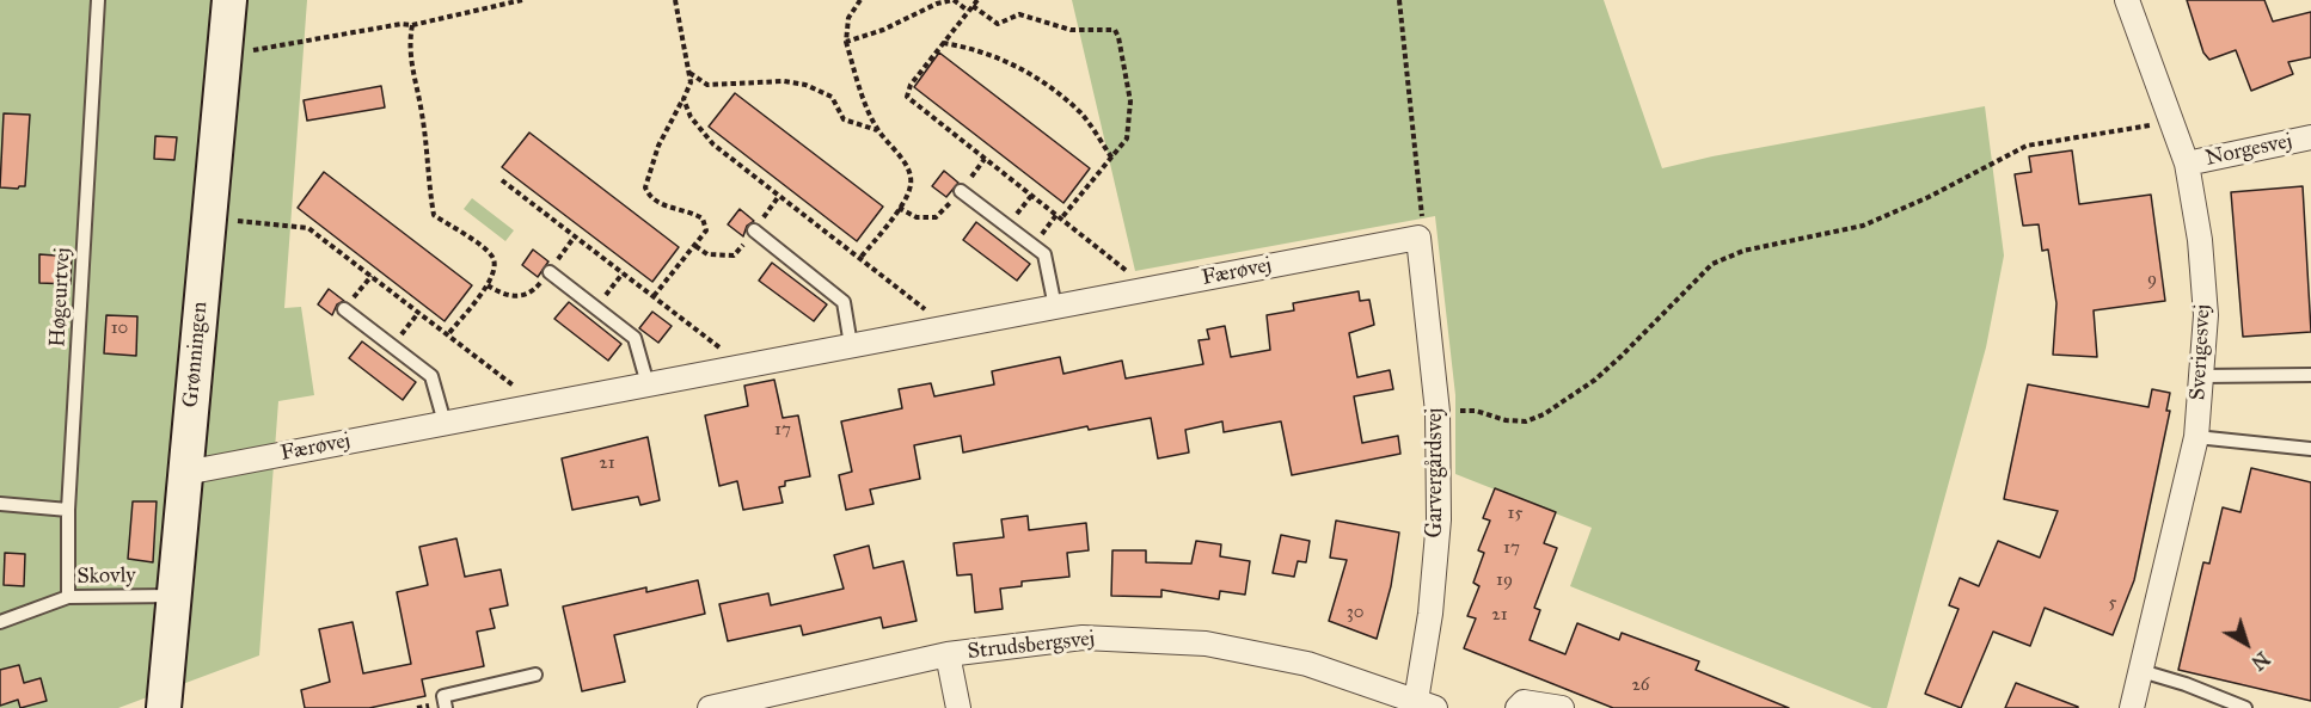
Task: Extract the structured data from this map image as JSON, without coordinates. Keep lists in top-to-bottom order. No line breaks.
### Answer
{"streets":{"main road":["Grønningen"],"street":["Norgesvej","Færøvej","Sverigesvej","Garvergårdsvej","Strudsbergsvej"],"lane":["Høgeurtvej","Skovly"]},"crossings":[["Norgesvej","Sverigesvej"],["Færøvej","Grønningen"],["Færøvej","Garvergårdsvej"],["Høgeurtvej","Skovly"],["Grønningen","Skovly"],["Garvergårdsvej","Strudsbergsvej"]],"house_numbers":["9","10","17","21","15","17","19","5","30","21","26"],"north":"bottom right"}
